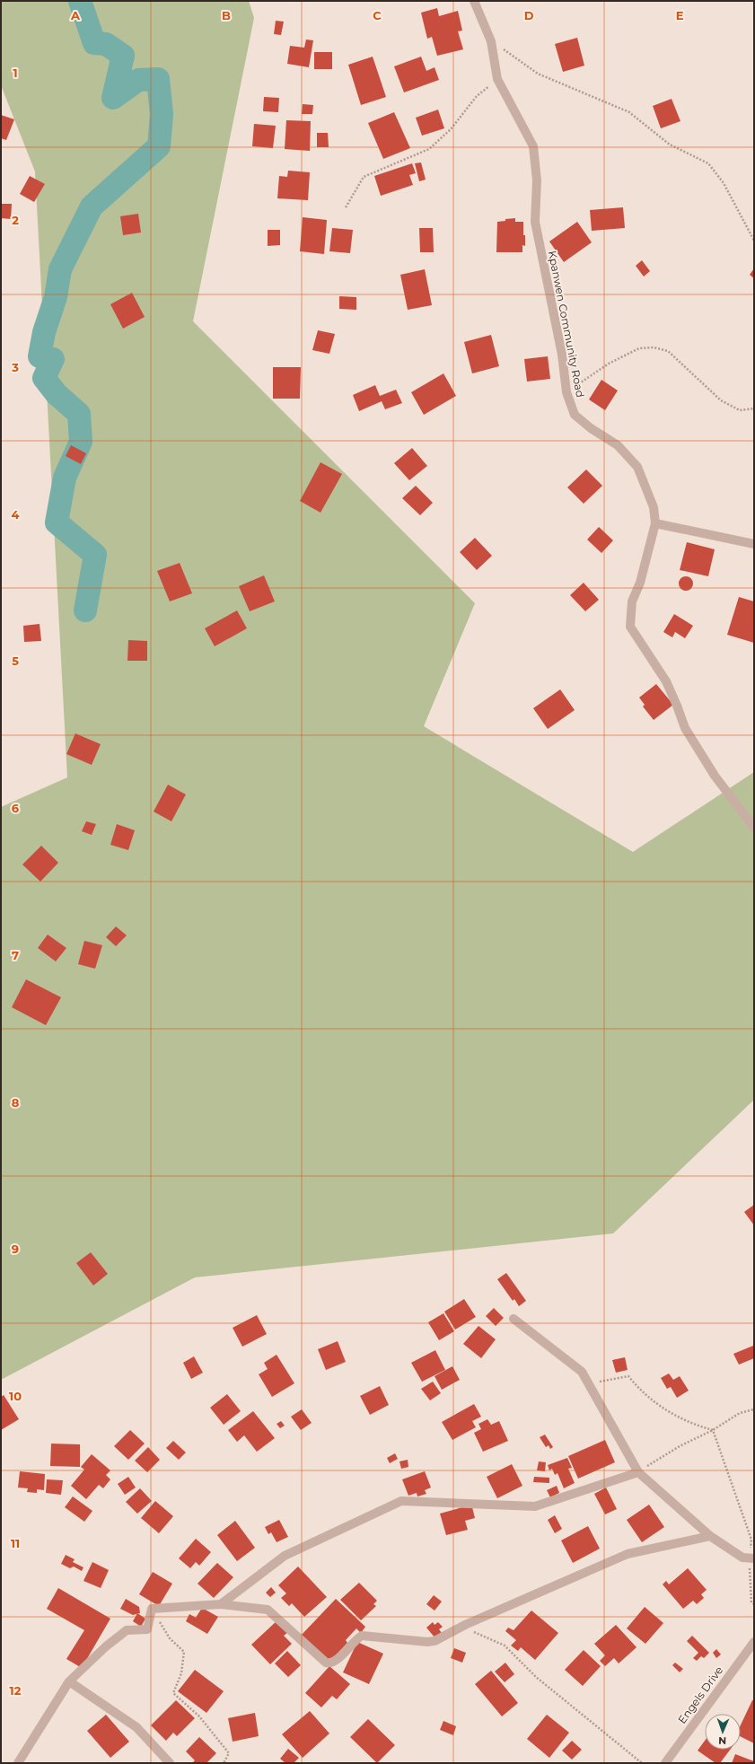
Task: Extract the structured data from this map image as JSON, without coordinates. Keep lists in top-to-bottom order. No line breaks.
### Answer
{"streets":{"street":["Kpanwen Community Road","Engels Drive"]},"north":"bottom","grid":{"columns":["A","B","C","D","E"],"rows":["1","2","3","4","5","6","7","8","9","10","11","12"]}}
